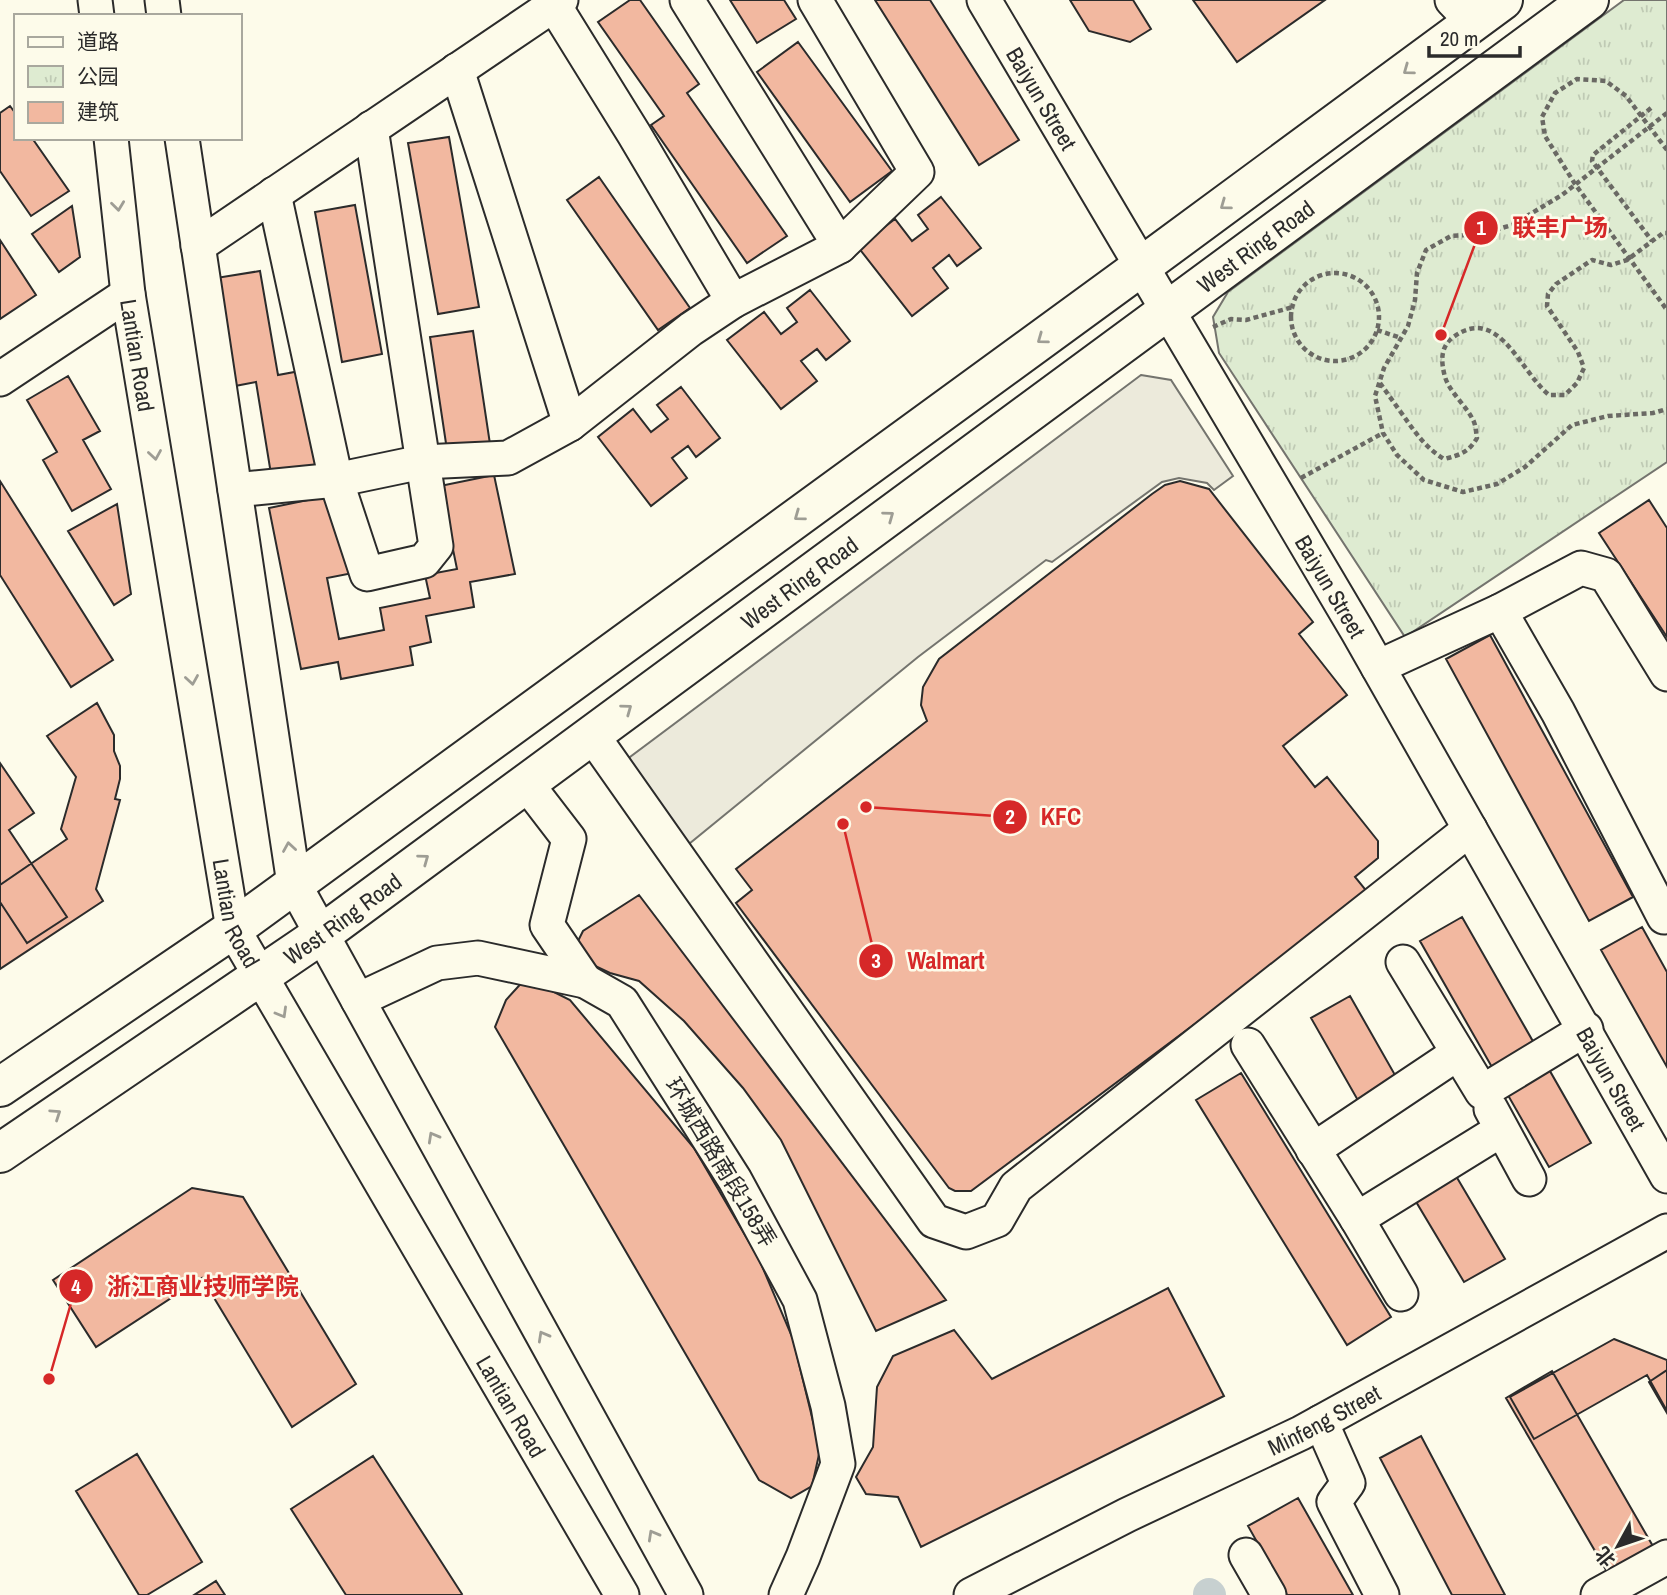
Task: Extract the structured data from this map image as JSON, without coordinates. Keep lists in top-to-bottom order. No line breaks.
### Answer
{"streets":{"main road":["West Ring Road"],"street":["Baiyun Street","Lantian Road","环城西路南段158弄","Minfeng Street"]},"crossings":[["Baiyun Street","West Ring Road"],["West Ring Road","Lantian Road"]],"places":["联丰广场","KFC","Walmart","浙江商业技师学院"],"legend":["道路","公园","建筑"],"scale_bar":"20 m","north":"bottom left"}
